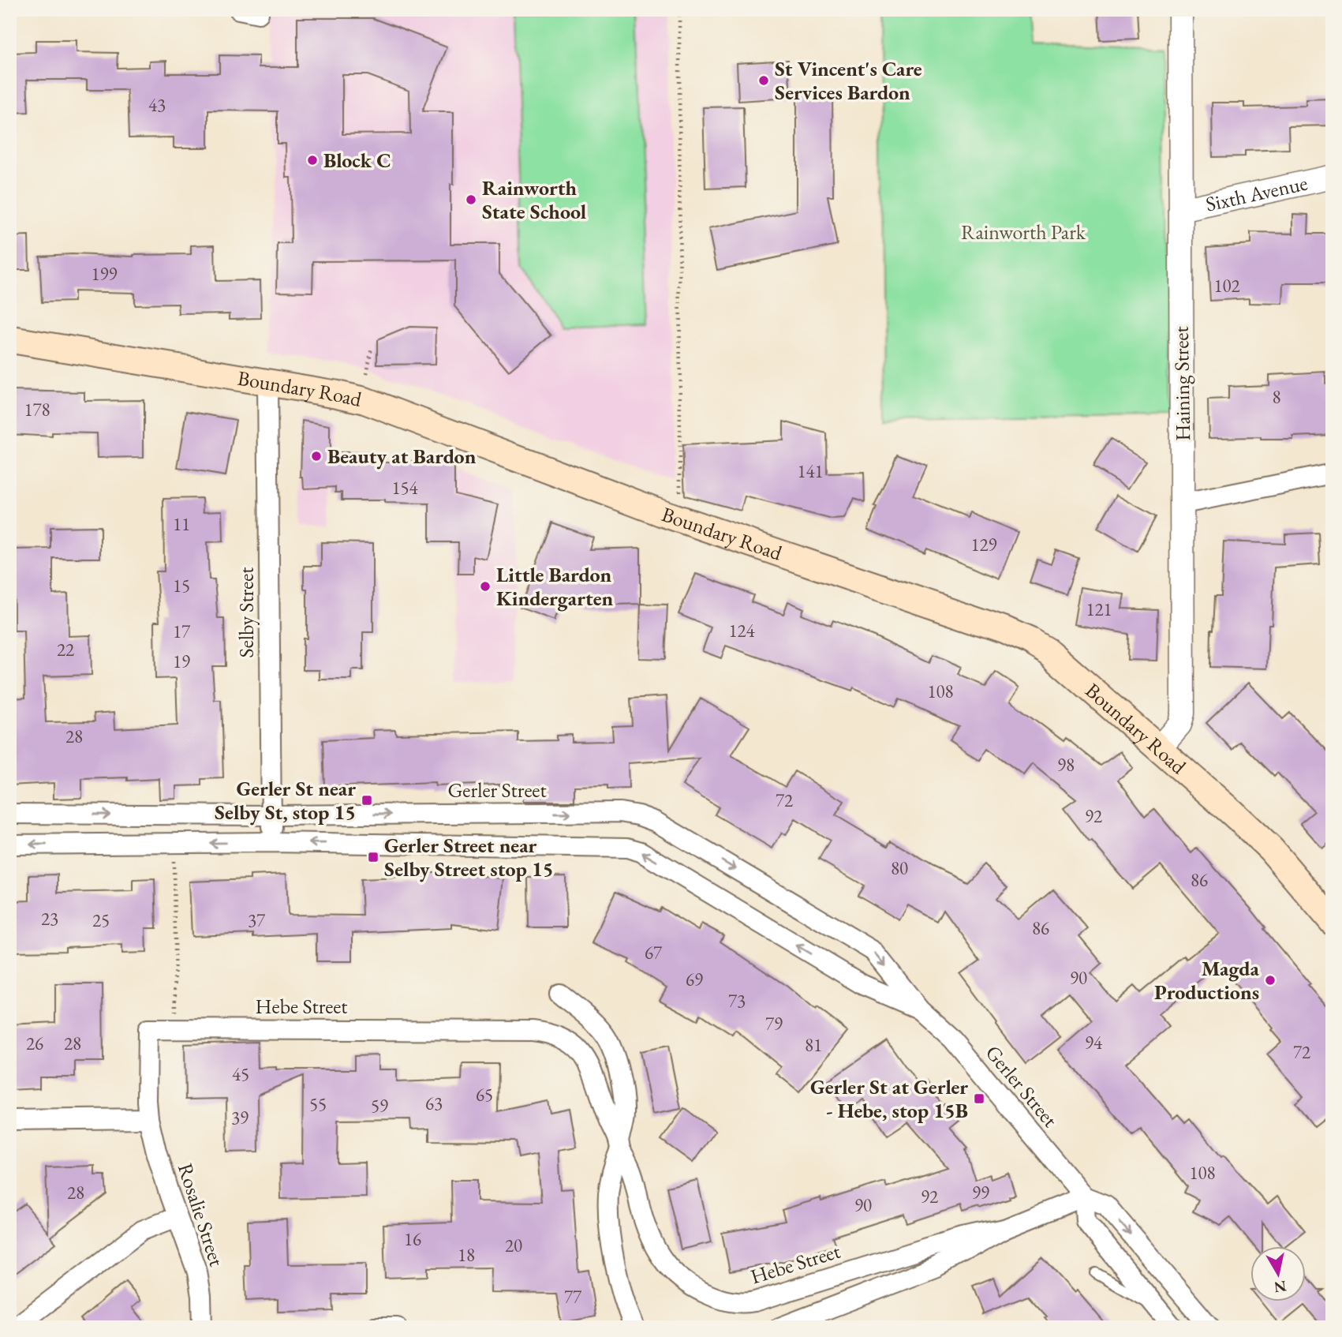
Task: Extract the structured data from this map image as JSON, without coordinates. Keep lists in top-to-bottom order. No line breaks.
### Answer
{"streets":{"main road":["Boundary Road"],"street":["Sixth Avenue","Haining Street","Selby Street","Gerler Street","Hebe Street","Rosalie Street"]},"crossings":[["Sixth Avenue","Haining Street"],["Haining Street","Boundary Road"],["Boundary Road","Selby Street"],["Selby Street","Gerler Street"],["Gerler Street","Hebe Street"],["Hebe Street","Rosalie Street"]],"parks":["Rainworth Park"],"places":{"other":["St Vincent's Care Services Bardon","Block C","Rainworth State School","Beauty at Bardon","Little Bardon Kindergarten","Magda Productions"],"transit":["Gerler St near Selby St, stop 15","Gerler Street near Selby Street stop 15","Gerler St at Gerler - Hebe, stop 15B"]},"house_numbers":["43","199","102","8","178","141","154","11","129","15","121","124","17","22","19","108","28","98","72","92","80","86","23","25","37","86","67","90","69","73","79","94","26","28","81","72","45","65","63","55","59","39","108","28","99","92","90","16","20","18","77"],"north":"bottom"}
